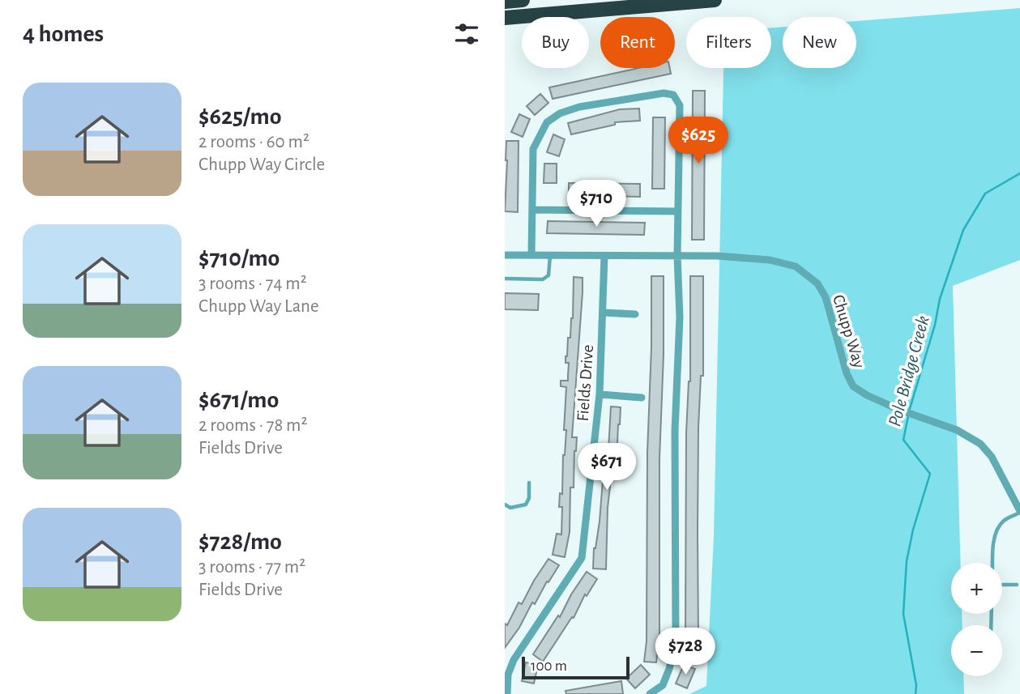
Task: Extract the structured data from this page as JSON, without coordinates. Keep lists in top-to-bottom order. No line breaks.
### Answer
{"streets":{"street":["Chupp Way","Fields Drive"]},"crossings":[["Chupp Way","Fields Drive"]],"water":["Pole Bridge Creek"],"scale_bar":"100 m","page":{"heading":"4 homes","chip":["Buy","Rent","Filters","New"],"list":[{"name":"$625/mo","note":"2 rooms · 60 m² · Chupp Way Circle"},{"name":"$710/mo","note":"3 rooms · 74 m² · Chupp Way Lane"},{"name":"$671/mo","note":"2 rooms · 78 m² · Fields Drive"},{"name":"$728/mo","note":"3 rooms · 77 m² · Fields Drive"}],"price":["$625","$710","$671","$728"],"map_buttons":["+","−"],"scale":"100 m"}}
